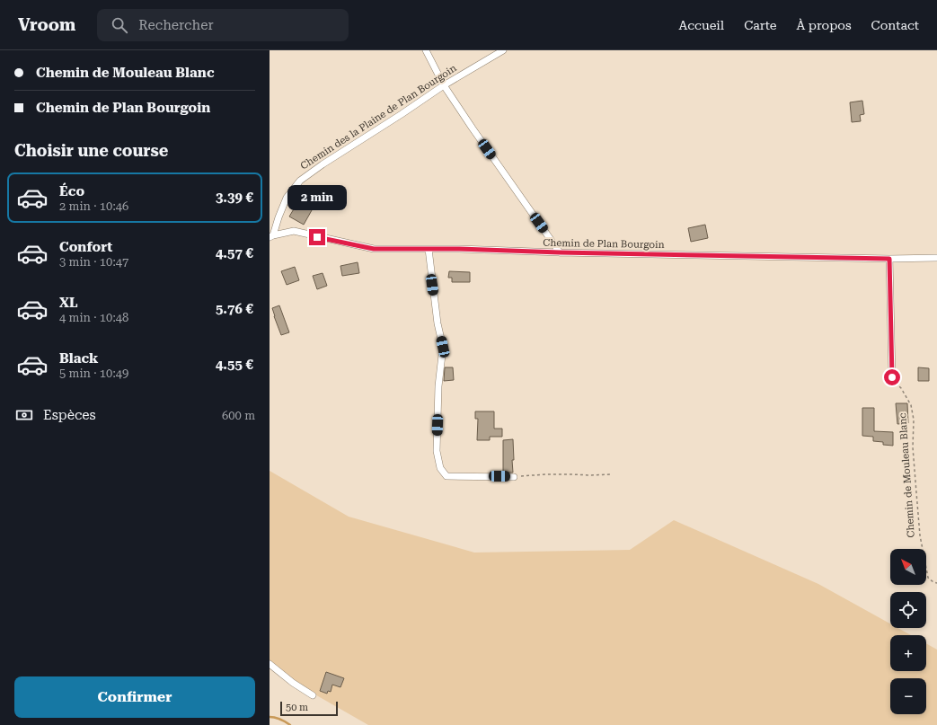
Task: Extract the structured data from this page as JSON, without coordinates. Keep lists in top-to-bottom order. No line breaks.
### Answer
{"streets":{"street":["Chemin des la Plaine de Plan Bourgoin","Chemin de Plan Bourgoin"],"path":["Chemin de Mouleau Blanc"]},"crossings":[["Chemin des la Plaine de Plan Bourgoin","Chemin de Plan Bourgoin"]],"scale_bar":"50 m","north":"top left","page":{"header":"Vroom","search":"Rechercher","nav":["Accueil","Carte","À propos","Contact"],"banner":["Chemin de Mouleau Blanc","Chemin de Plan Bourgoin"],"heading":"Choisir une course","list":[{"name":"Éco","note":"2 min · 10:46","value":"3.39 €"},{"name":"Confort","note":"3 min · 10:47","value":"4.57 €"},{"name":"XL","note":"4 min · 10:48","value":"5.76 €"},{"name":"Black","note":"5 min · 10:49","value":"4.55 €"}],"bubble":"2 min","pay":["Espèces","600 m"],"map_buttons":["+","−"],"buttons":"Confirmer","scale":"50 m"}}
